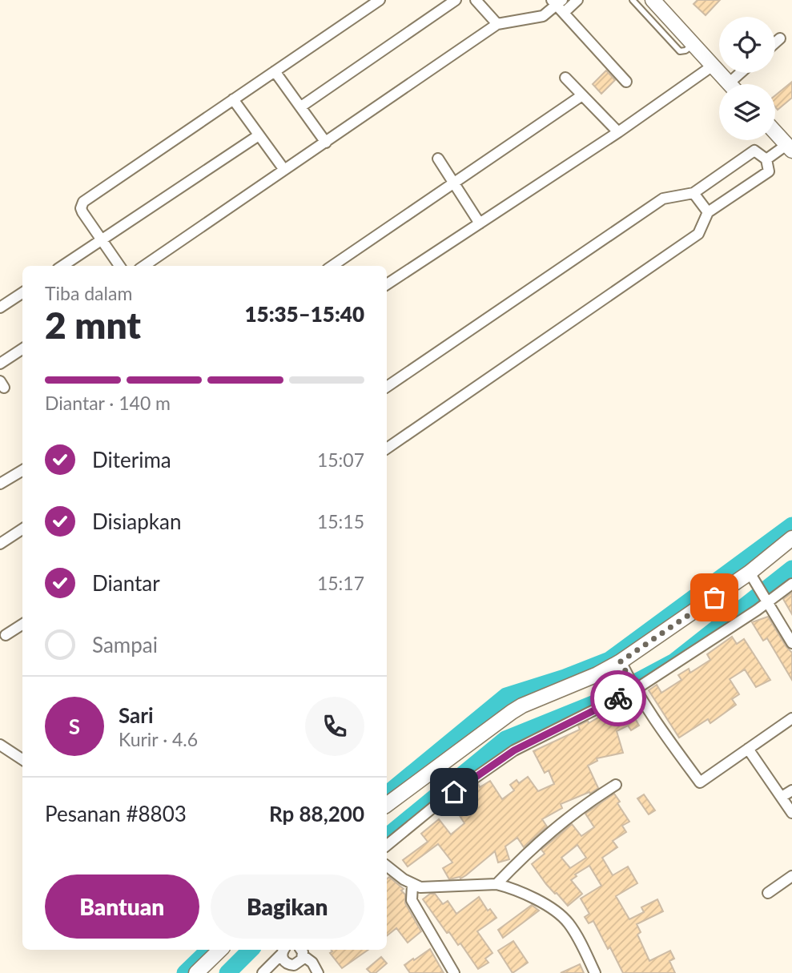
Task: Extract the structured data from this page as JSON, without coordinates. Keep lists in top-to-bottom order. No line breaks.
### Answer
{"page":{"heading":["2 mnt","Tiba dalam","15:35–15:40"],"panel":["Sari","Kurir · 4.6","Pesanan #8803","Rp 88,200"],"bar":"Diantar · 140 m","list":[["Diterima","15:07"],["Disiapkan","15:15"],["Diantar","15:17"],"Sampai"],"round":"S","buttons":["Bantuan","Bagikan"]}}
